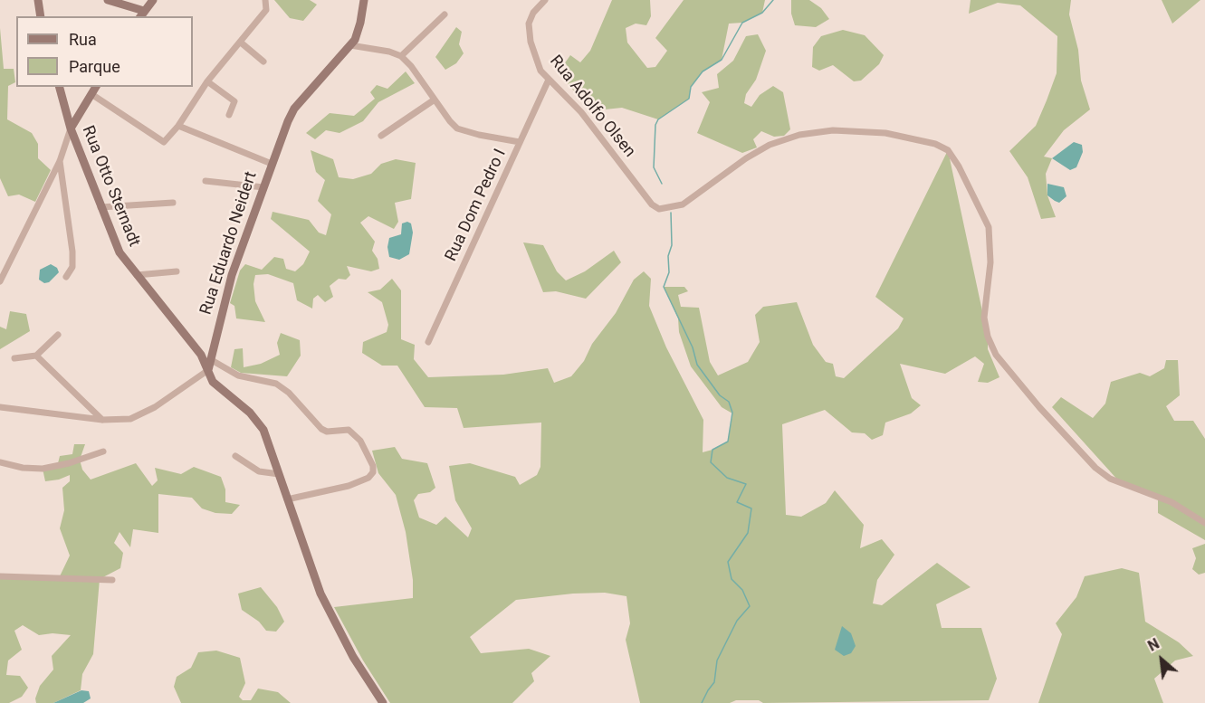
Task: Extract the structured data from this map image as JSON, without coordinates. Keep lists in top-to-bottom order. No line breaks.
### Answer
{"streets":{"main road":["Rua Otto Sternadt","Rua Eduardo Neidert"],"street":["Rua Adolfo Olsen","Rua Dom Pedro I"]},"crossings":[["Rua Adolfo Olsen","Rua Dom Pedro I"],["Rua Otto Sternadt","Rua Eduardo Neidert"]],"legend":["Rua","Parque"],"north":"top left"}
